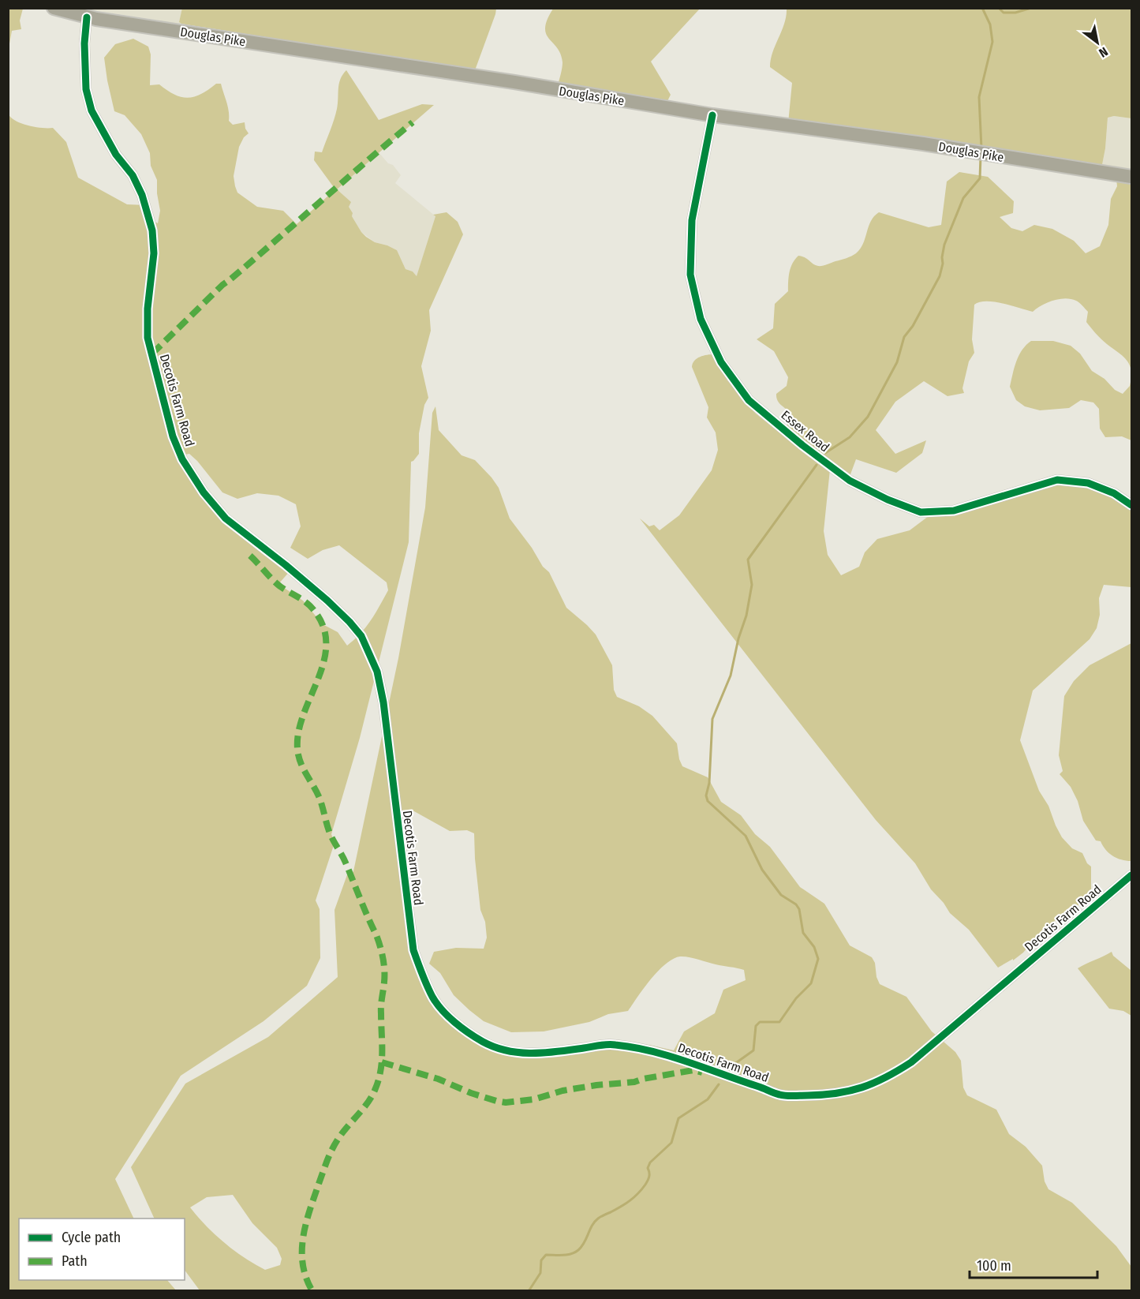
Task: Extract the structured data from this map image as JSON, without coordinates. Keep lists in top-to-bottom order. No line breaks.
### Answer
{"streets":{"main road":["Douglas Pike"],"street":["Decotis Farm Road","Essex Road"]},"crossings":[["Douglas Pike","Decotis Farm Road"],["Douglas Pike","Essex Road"]],"legend":["Cycle path","Path"],"scale_bar":"100 m","north":"bottom right"}
